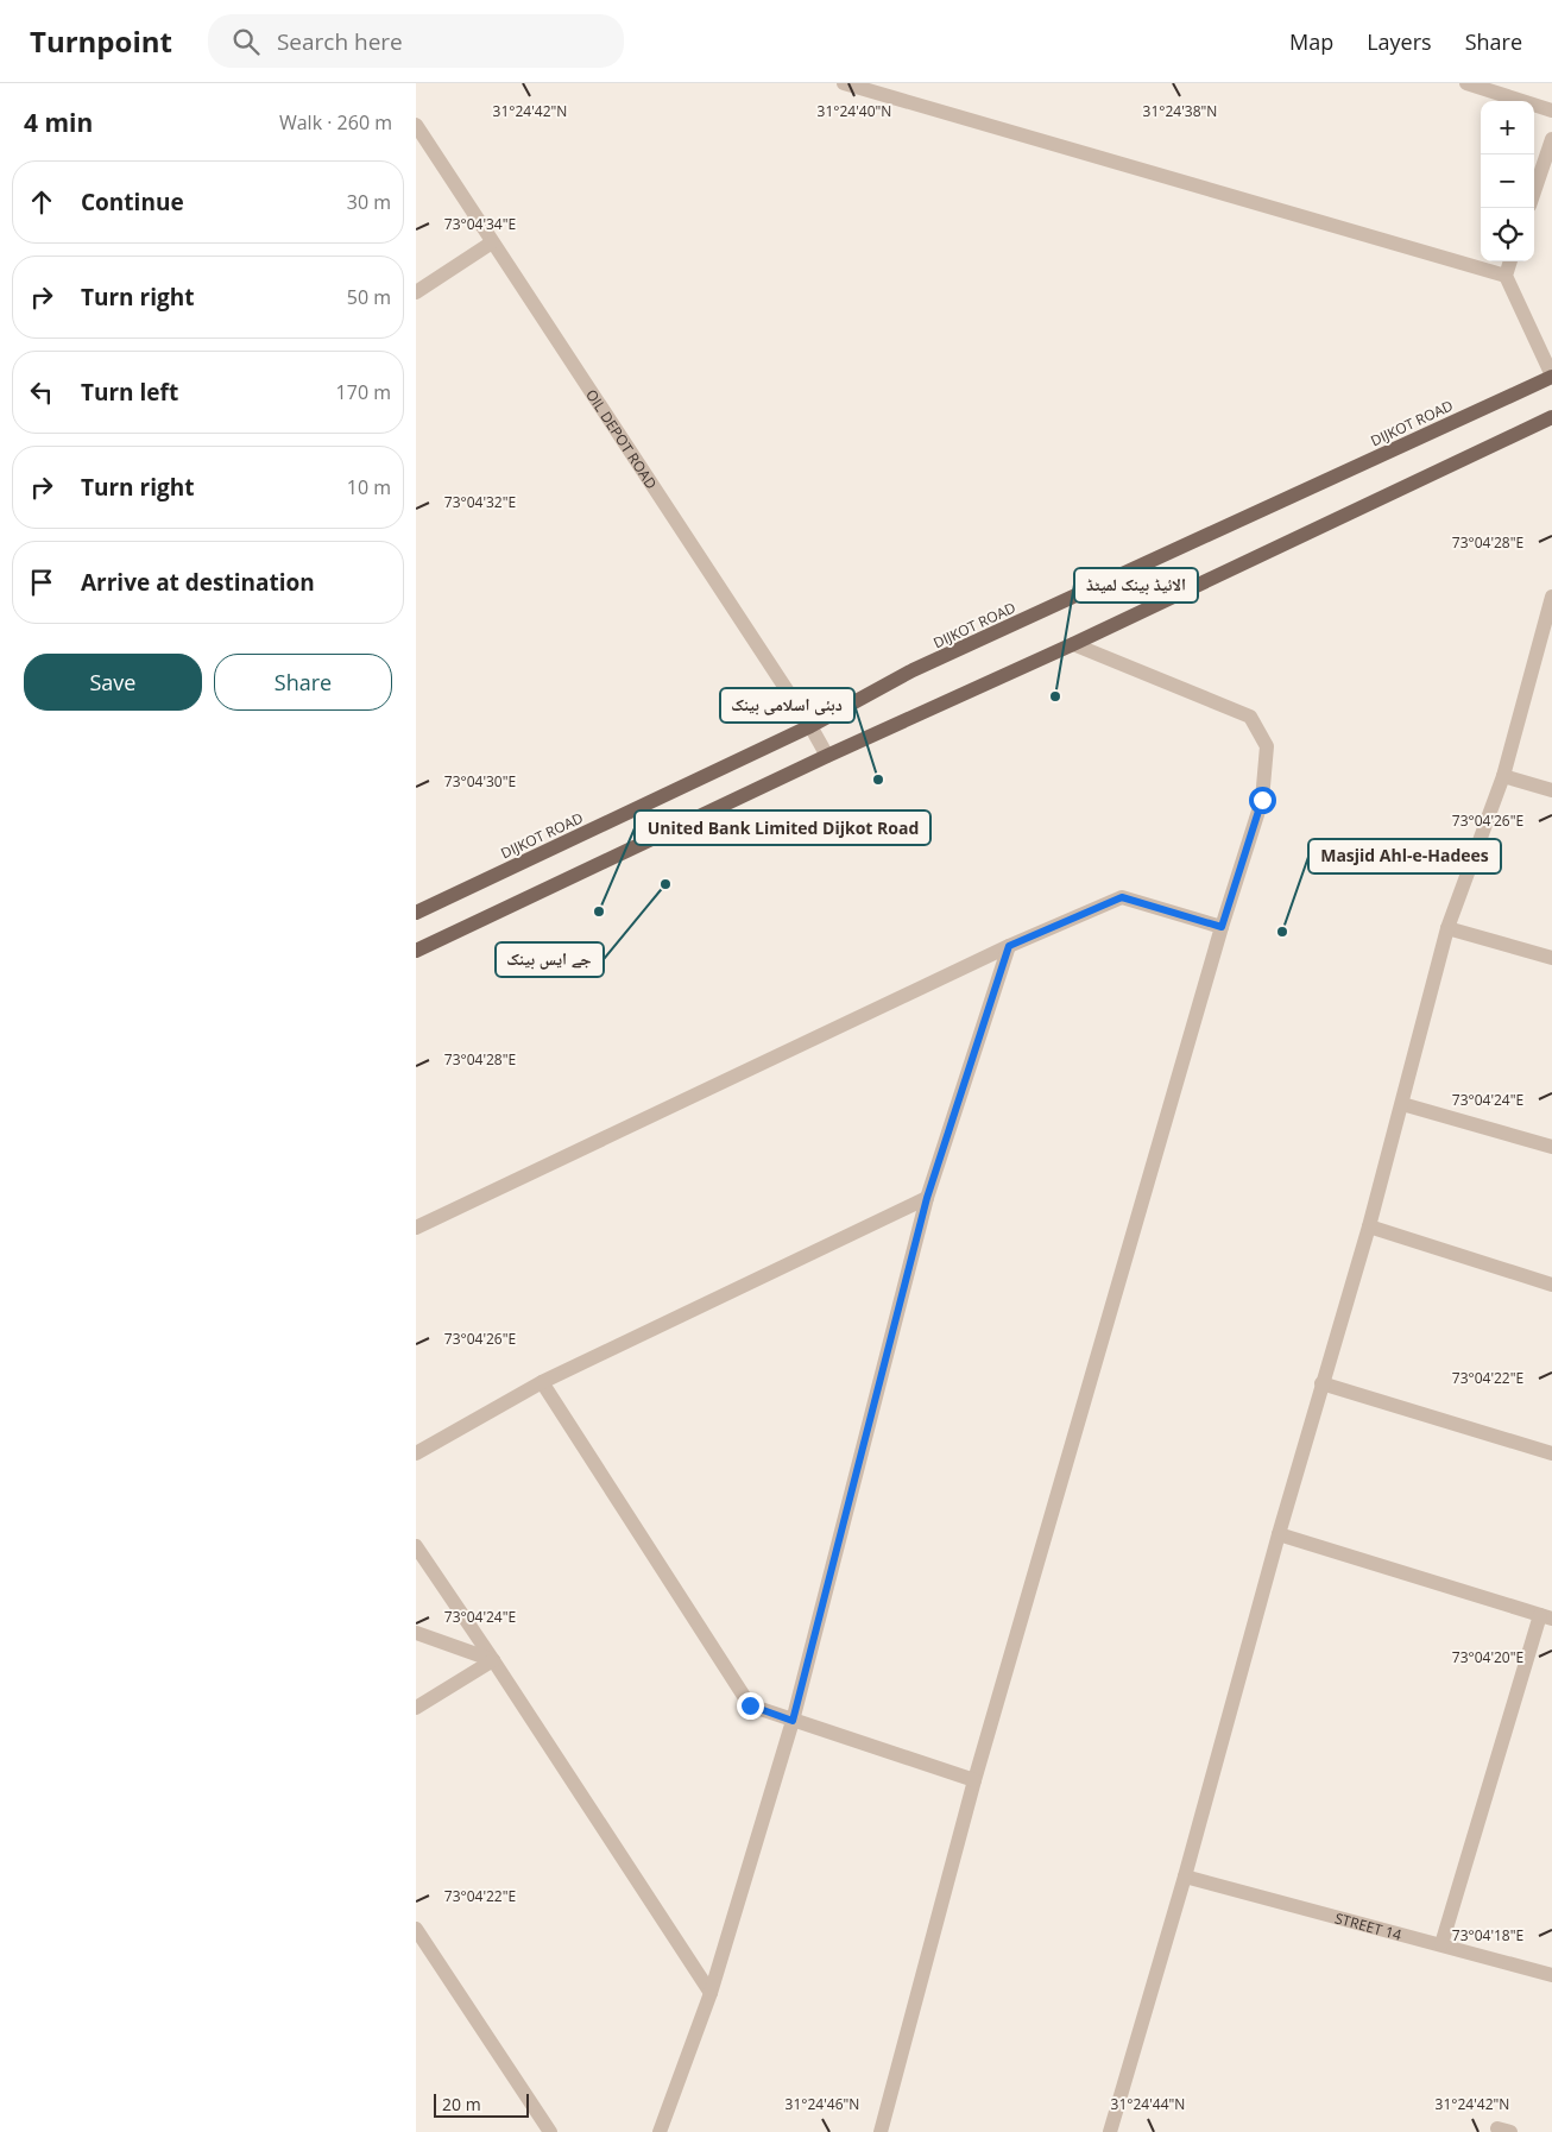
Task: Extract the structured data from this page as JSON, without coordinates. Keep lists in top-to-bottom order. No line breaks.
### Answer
{"streets":{"main road":["DIJKOT ROAD"],"street":["OIL DEPOT ROAD","STREET 14"]},"crossings":[["DIJKOT ROAD","OIL DEPOT ROAD"]],"places":["الائیڈ بینک لمیٹڈ","دبئی اسلامی بینک","جے ایس بینک","United Bank Limited Dijkot Road","Masjid Ahl-e-Hadees"],"scale_bar":"20 m","page":{"header":"Turnpoint","search":"Search here","nav":["Map","Layers","Share"],"heading":["4 min","Walk · 260 m"],"map_buttons":["+","−"],"list":[["Continue","30 m"],["Turn right","50 m"],["Turn left","170 m"],["Turn right","10 m"],"Arrive at destination"],"buttons":["Save","Share"],"scale":"20 m"},"coordinates":["31°24'42\"N","31°24'40\"N","31°24'38\"N","73°04'34\"E","73°04'32\"E","73°04'28\"E","73°04'30\"E","73°04'26\"E","73°04'24\"E","73°04'22\"E","73°04'20\"E","73°04'18\"E","31°24'46\"N","31°24'44\"N"]}
